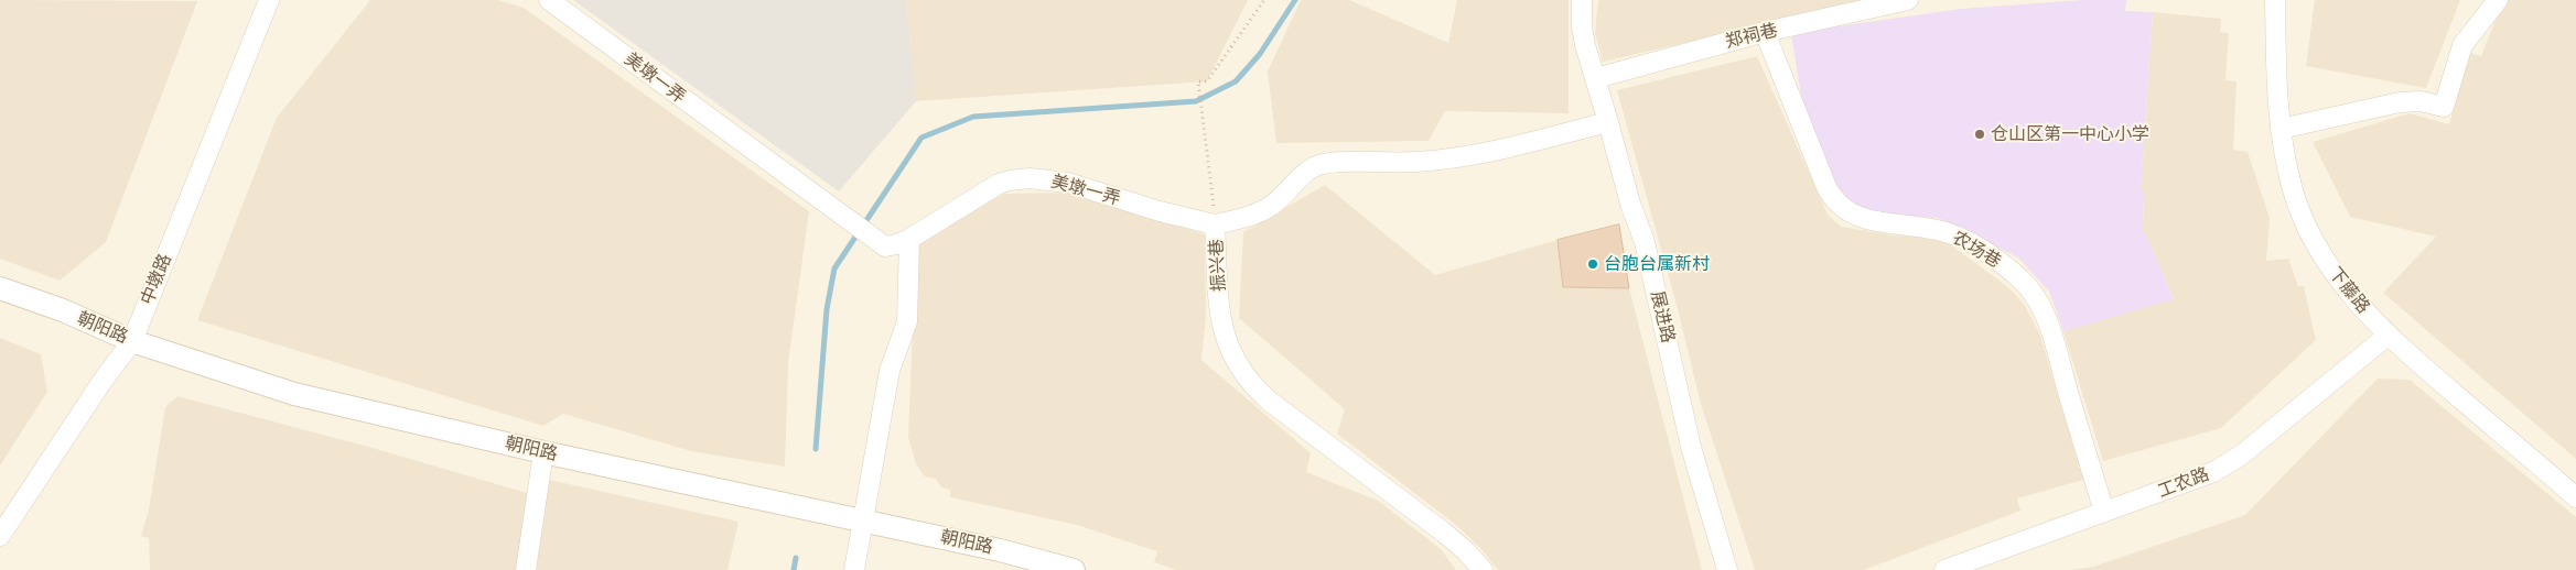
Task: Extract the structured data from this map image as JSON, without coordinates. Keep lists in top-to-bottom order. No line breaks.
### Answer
{"streets":{"main road":["朝阳路"],"street":["郑祠巷","美墩一弄","农场巷","振兴巷","中墩路","下藤路","展进路","工农路"]},"crossings":[["郑祠巷","农场巷"],["郑祠巷","展进路"],["美墩一弄","振兴巷"],["农场巷","工农路"],["振兴巷","展进路"],["中墩路","朝阳路"],["下藤路","工农路"]],"places":["仓山区第一中心小学","台胞台属新村"]}
